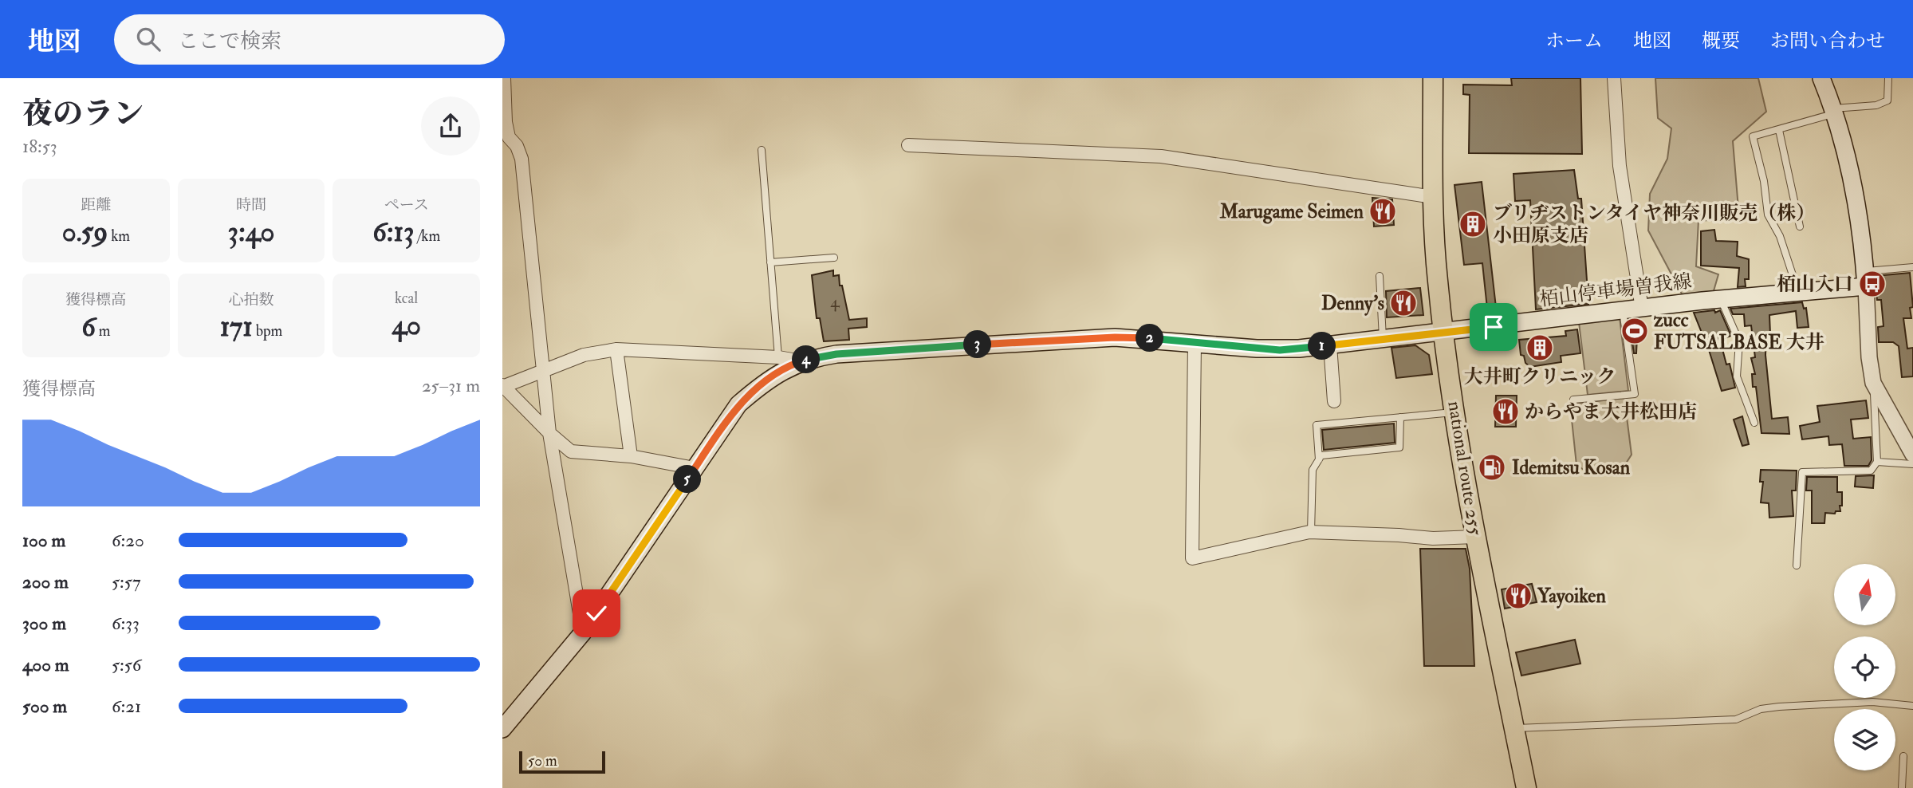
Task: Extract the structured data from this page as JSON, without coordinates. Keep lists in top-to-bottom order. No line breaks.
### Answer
{"streets":{"highway":["national route 255"],"main road":["栢山停車場曽我線"]},"crossings":[["栢山停車場曽我線","national route 255"]],"places":{"restaurant":["Marugame Seimen","Denny's","からやま大井松田店","Yayoiken"],"building":["ブリヂストンタイヤ神奈川販売（株） 小田原支店","大井町クリニック"],"bus stop":["栢山入口"],"sports":["zucc FUTSALBASE 大井"],"fuel station":["Idemitsu Kosan"]},"house_numbers":["4"],"scale_bar":"50 m","north":"top","page":{"header":"地図","search":"ここで検索","nav":["ホーム","地図","概要","お問い合わせ"],"heading":["夜のラン","18:53"],"stats":[["距離","0.59 km"],["時間","3:40"],["ペース","6:13 /km"],["獲得標高","6 m"],["心拍数","171 bpm"],["kcal","40"]],"pins":["2","3","1","4","5"],"chart":["獲得標高","25–31 m"],"list":[{"name":"100 m","note":"6:20"},{"name":"200 m","note":"5:57"},{"name":"300 m","note":"6:33"},{"name":"400 m","note":"5:56"},{"name":"500 m","note":"6:21"}],"scale":"50 m"}}
